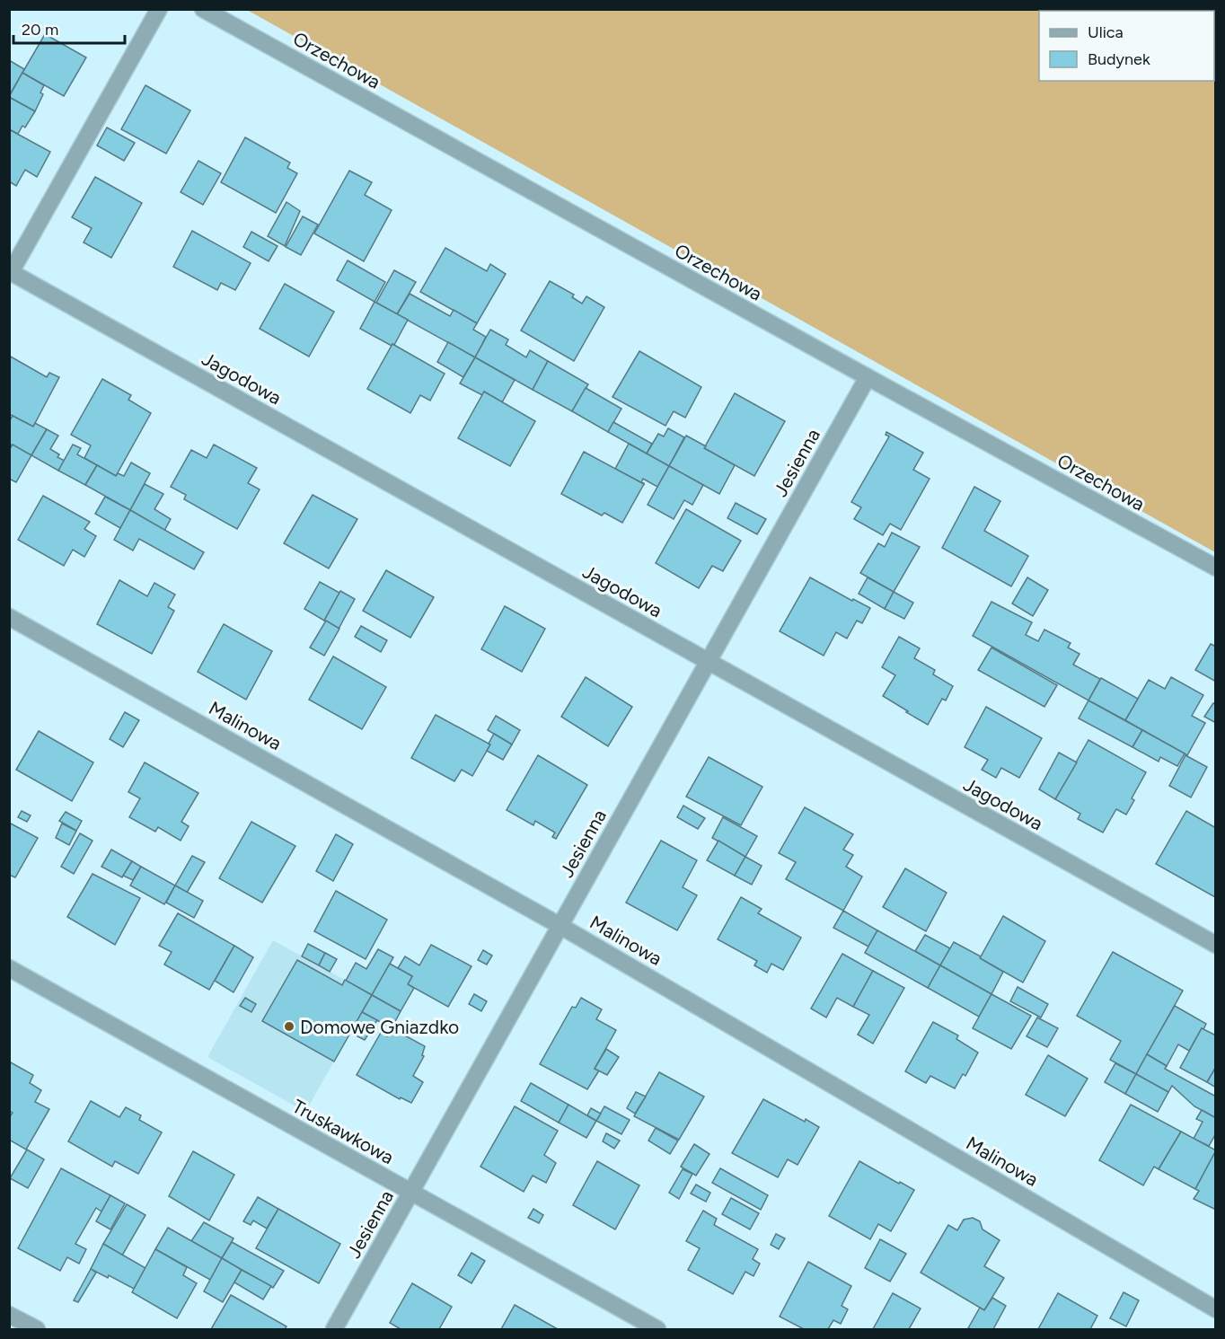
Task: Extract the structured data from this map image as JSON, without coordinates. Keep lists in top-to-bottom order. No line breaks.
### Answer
{"streets":{"street":["Orzechowa","Jagodowa","Jesienna","Malinowa","Truskawkowa"]},"crossings":[["Orzechowa","Jesienna"],["Jagodowa","Jesienna"],["Jesienna","Malinowa"],["Jesienna","Truskawkowa"]],"places":["Domowe Gniazdko"],"legend":["Ulica","Budynek"],"scale_bar":"20 m"}
